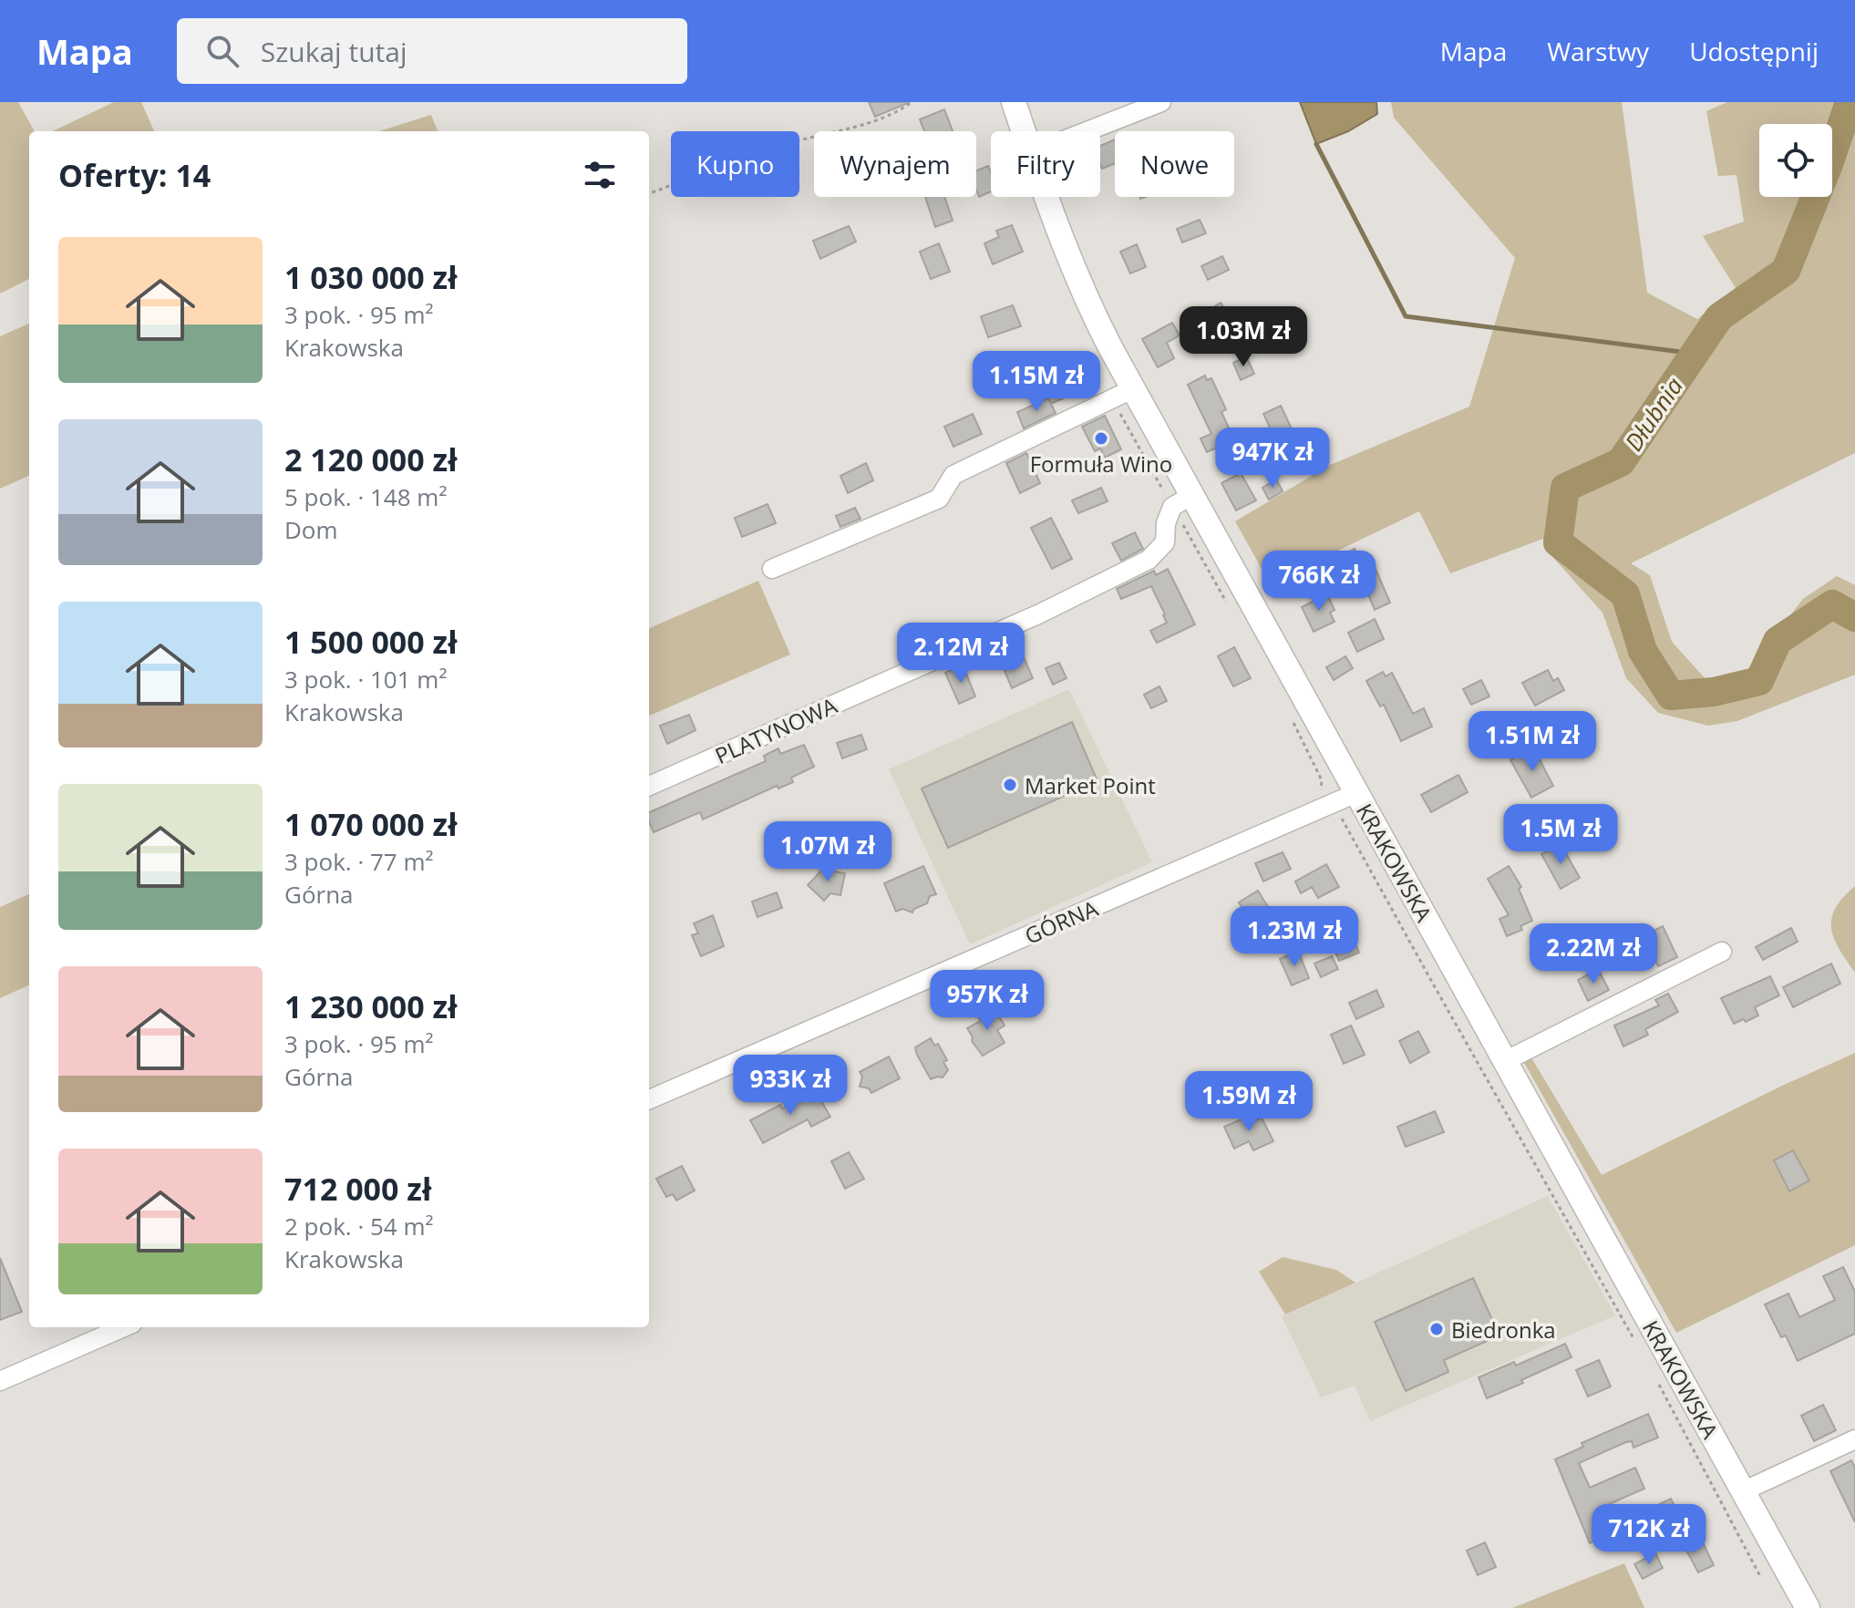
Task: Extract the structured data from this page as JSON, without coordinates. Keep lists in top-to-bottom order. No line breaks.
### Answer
{"streets":{"main road":["KRAKOWSKA"],"street":["PLATYNOWA","GÓRNA"]},"crossings":[["PLATYNOWA","KRAKOWSKA"],["KRAKOWSKA","GÓRNA"]],"water":["Dłubnia"],"places":["Formuła Wino","Market Point","Biedronka"],"page":{"header":"Mapa","search":"Szukaj tutaj","nav":["Mapa","Warstwy","Udostępnij"],"chip":["Kupno","Wynajem","Filtry","Nowe"],"heading":"Oferty: 14","list":[{"name":"1 030 000 zł","note":"3 pok. · 95 m² · Krakowska"},{"name":"2 120 000 zł","note":"5 pok. · 148 m² · Dom"},{"name":"1 500 000 zł","note":"3 pok. · 101 m² · Krakowska"},{"name":"1 070 000 zł","note":"3 pok. · 77 m² · Górna"},{"name":"1 230 000 zł","note":"3 pok. · 95 m² · Górna"},{"name":"712 000 zł","note":"2 pok. · 54 m² · Krakowska"}],"price":["1.03M zł","1.15M zł","947K zł","766K zł","2.12M zł","1.51M zł","1.5M zł","1.07M zł","1.23M zł","2.22M zł","957K zł","933K zł","1.59M zł","712K zł"]}}
